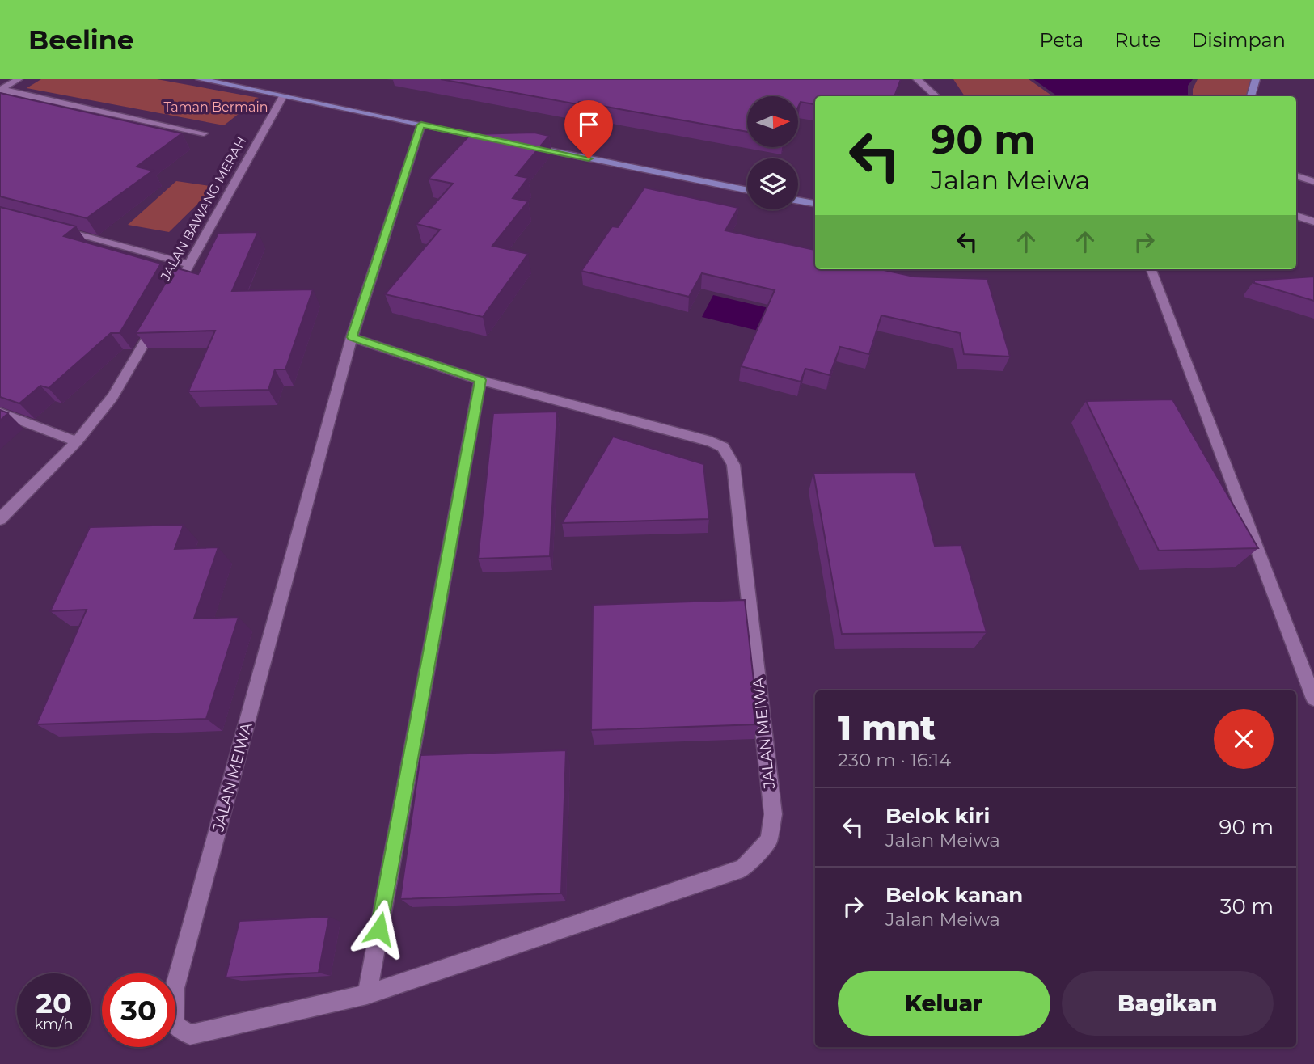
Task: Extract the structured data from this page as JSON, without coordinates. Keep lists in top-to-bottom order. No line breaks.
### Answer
{"streets":{"street":["JALAN BAWANG MERAH","JALAN MEIWA"]},"parks":["Taman Bermain"],"north":"right","page":{"header":"Beeline","nav":["Peta","Rute","Disimpan"],"turn":["90 m","Jalan Meiwa"],"heading":["1 mnt","230 m · 16:14"],"list":[{"name":"Belok kiri","note":"Jalan Meiwa","value":"90 m"},{"name":"Belok kanan","note":"Jalan Meiwa","value":"30 m"}],"buttons":["Keluar","Bagikan"],"speed":"20 km/h","limit":"30"}}
